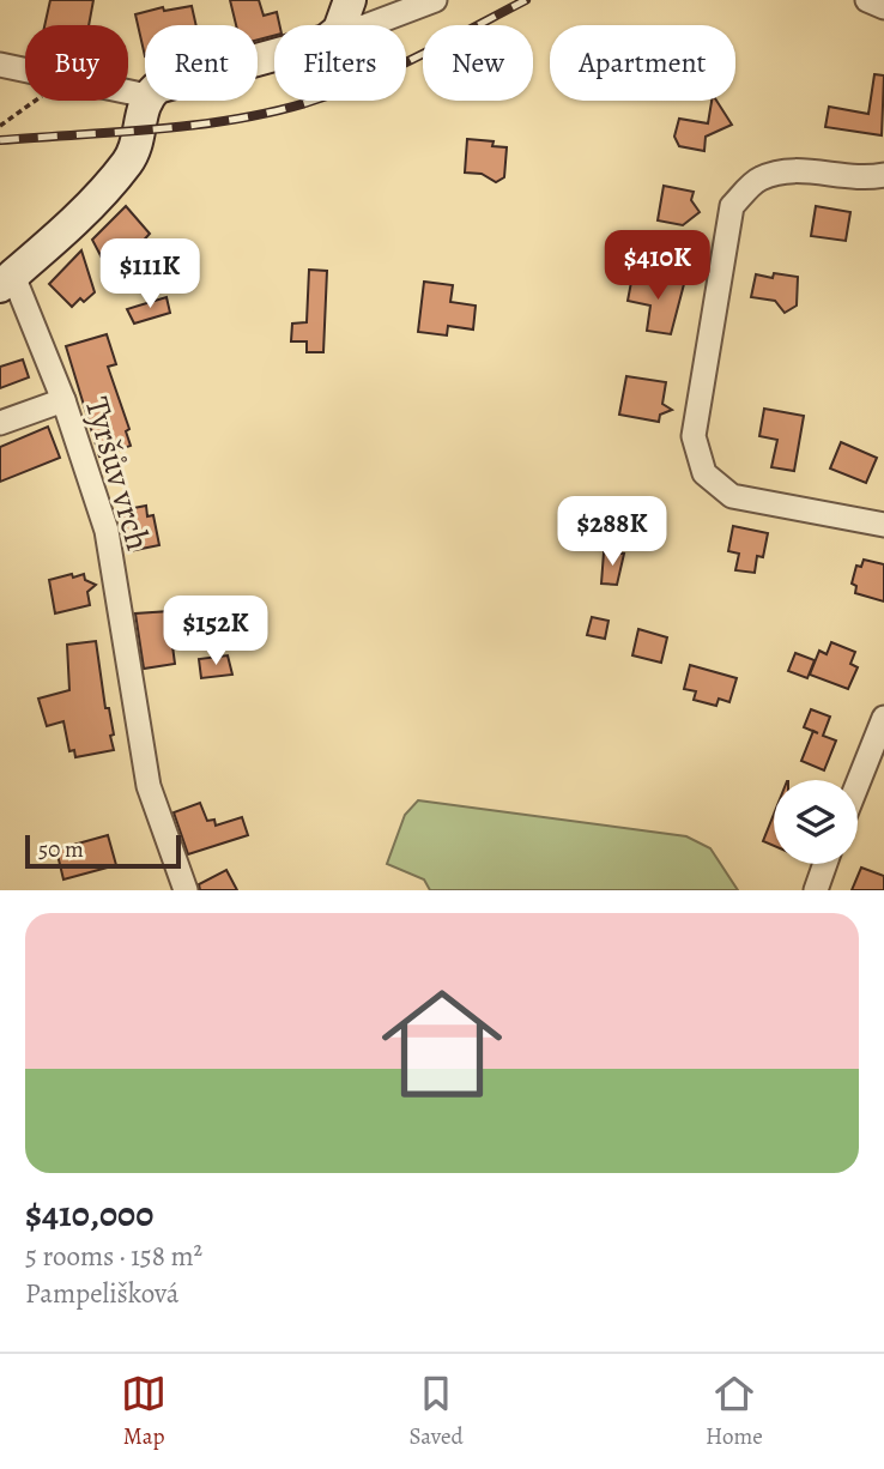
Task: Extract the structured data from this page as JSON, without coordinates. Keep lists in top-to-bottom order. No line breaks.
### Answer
{"streets":{"street":["Tyršův vrch"]},"scale_bar":"50 m","page":{"chip":["Buy","Rent","Filters","New","Apartment"],"price":["$410K","$111K","$288K","$152K"],"scale":"50 m","list":[{"name":"$410,000","note":"5 rooms · 158 m² · Pampelišková"}],"tabs":["Map","Saved","Home"]}}
